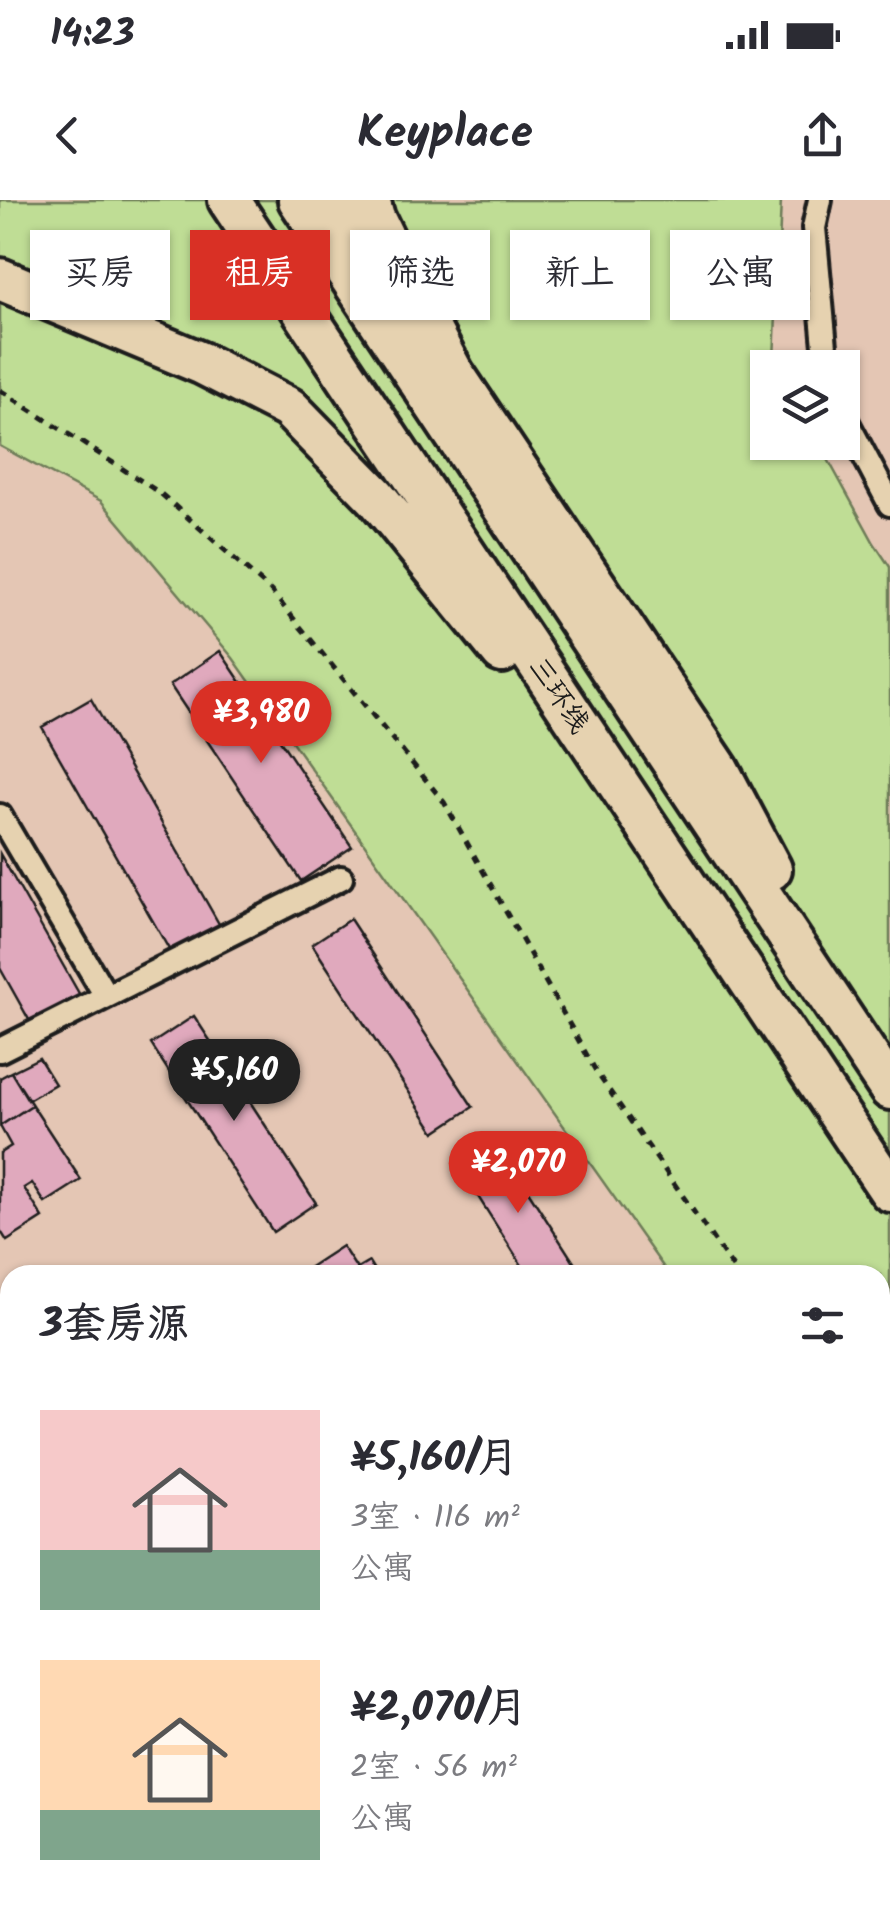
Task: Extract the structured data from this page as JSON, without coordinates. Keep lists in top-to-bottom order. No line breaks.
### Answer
{"streets":{"highway":["三环线"]},"page":{"status":"14:23","header":"Keyplace","chip":["买房","租房","筛选","新上","公寓"],"price":["¥3,980","¥5,160","¥2,070"],"heading":"3套房源","list":[{"name":"¥5,160/月","note":"3室 · 116 m² · 公寓"},{"name":"¥2,070/月","note":"2室 · 56 m² · 公寓"}]}}
